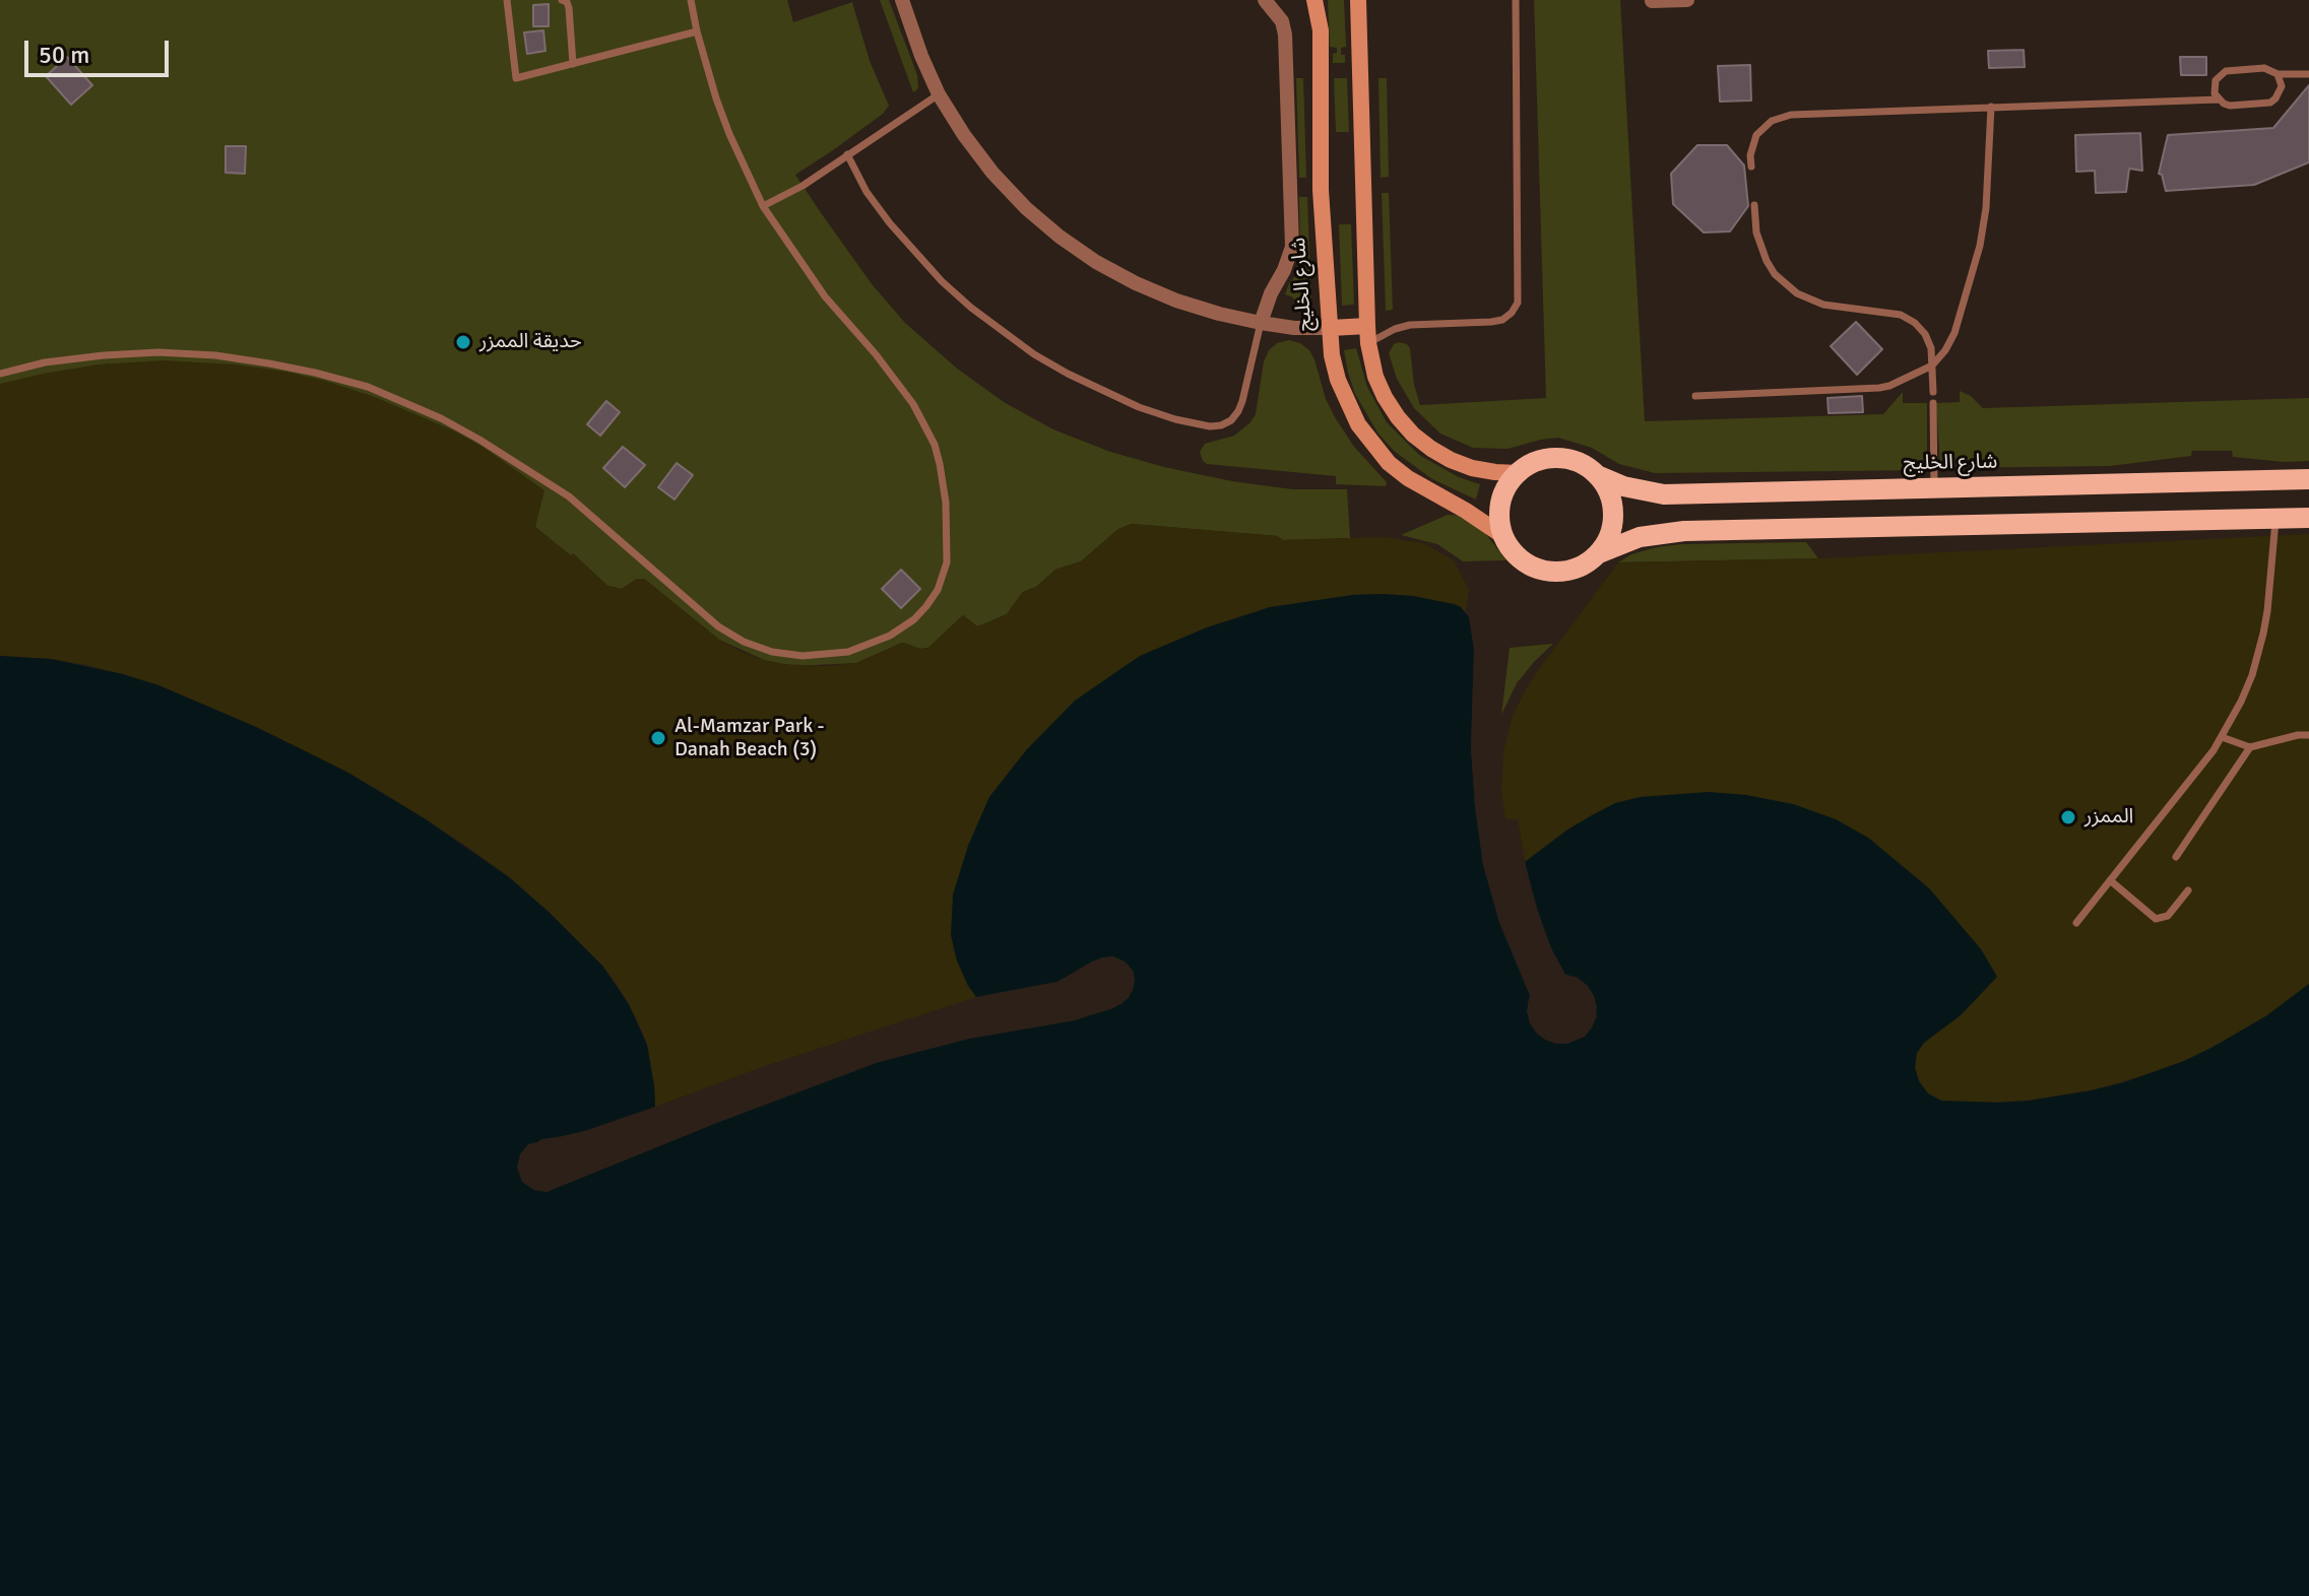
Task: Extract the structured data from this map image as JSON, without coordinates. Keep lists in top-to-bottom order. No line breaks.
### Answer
{"streets":{"main road":["شارع الخليج"]},"places":["حديقة الممزر","Al-Mamzar Park - Danah Beach (3)","الممزر"],"scale_bar":"50 m"}
